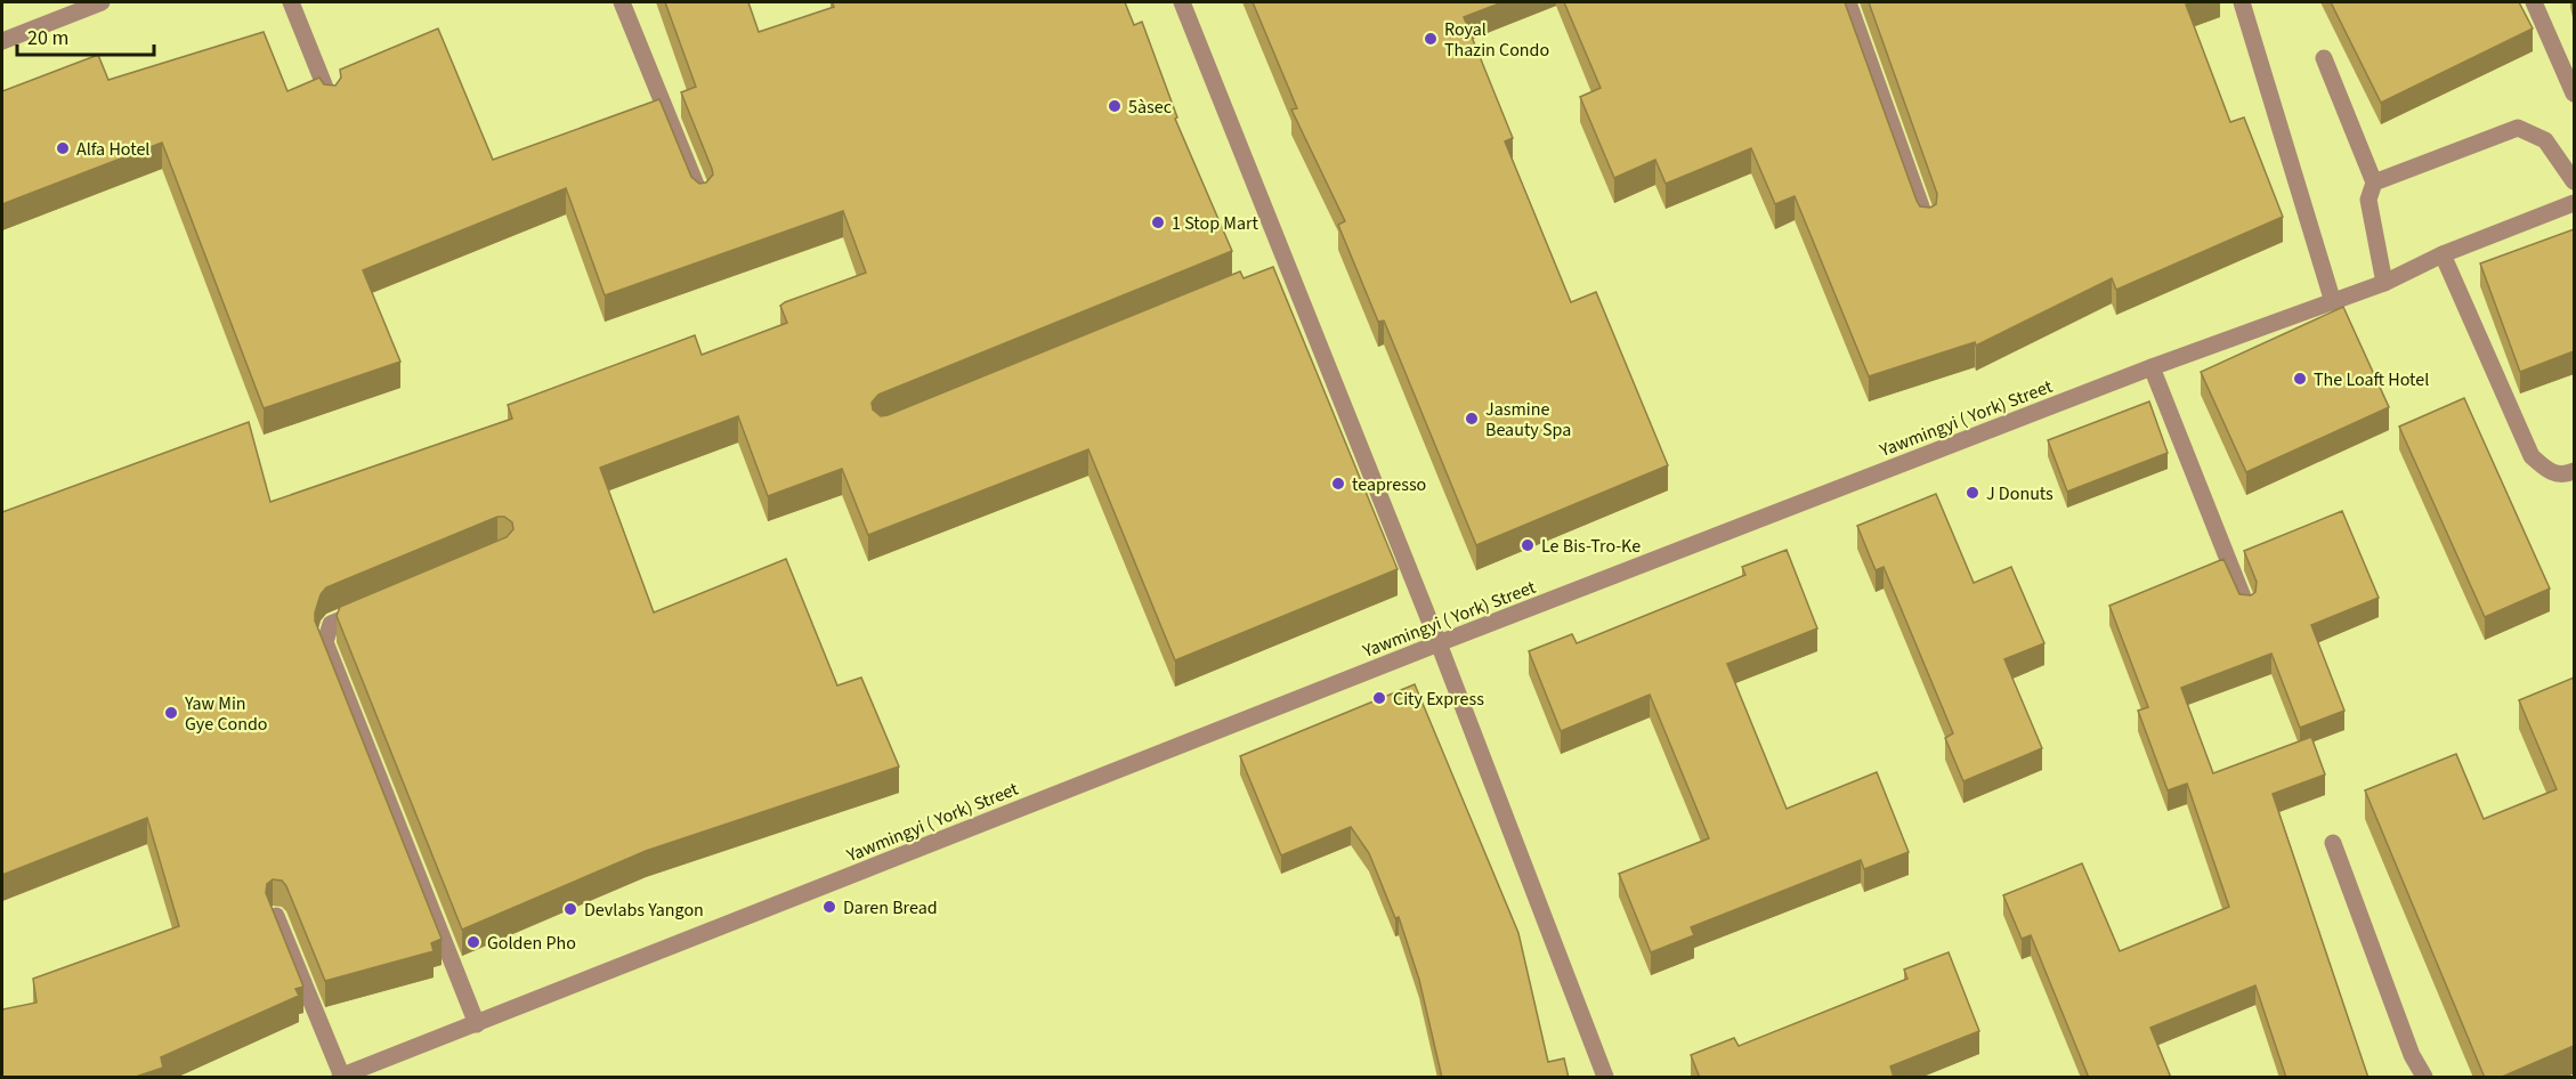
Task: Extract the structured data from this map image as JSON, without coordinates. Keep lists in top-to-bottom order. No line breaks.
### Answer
{"streets":{"street":["Yawmingyi ( York) Street"]},"places":["Royal Thazin Condo","5àsec","Alfa Hotel","1 Stop Mart","The Loaft Hotel","Jasmine Beauty Spa","teapresso","J Donuts","Le Bis-Tro-Ke","City Express","Yaw Min Gye Condo","Daren Bread","Devlabs Yangon","Golden Pho"],"scale_bar":"20 m"}
